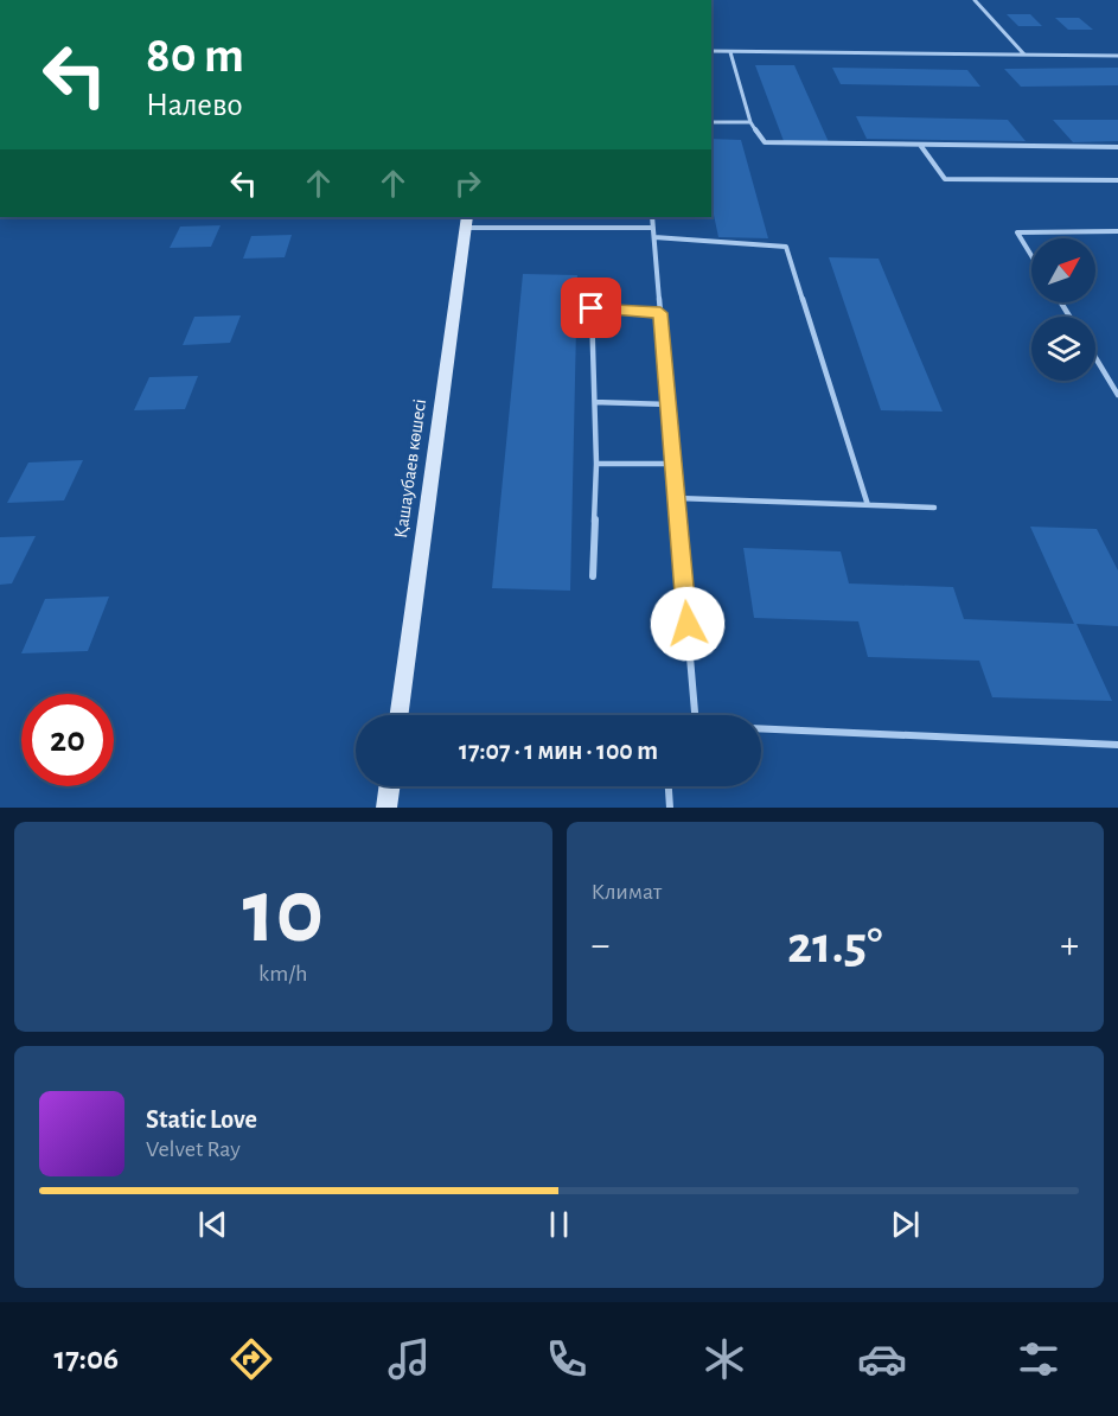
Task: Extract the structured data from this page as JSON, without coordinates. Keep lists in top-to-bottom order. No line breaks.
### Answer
{"streets":{"street":["Қашаубаев көшесі"]},"north":"top right","page":{"turn":["80 m","Налево"],"limit":"20","trip":"17:07 · 1 мин · 100 m","tile":[["10","km/h"],"Климат"],"heat":["−","21.5°","+"],"song":["Static Love","Velvet Ray"],"tabs":"17:06"}}
